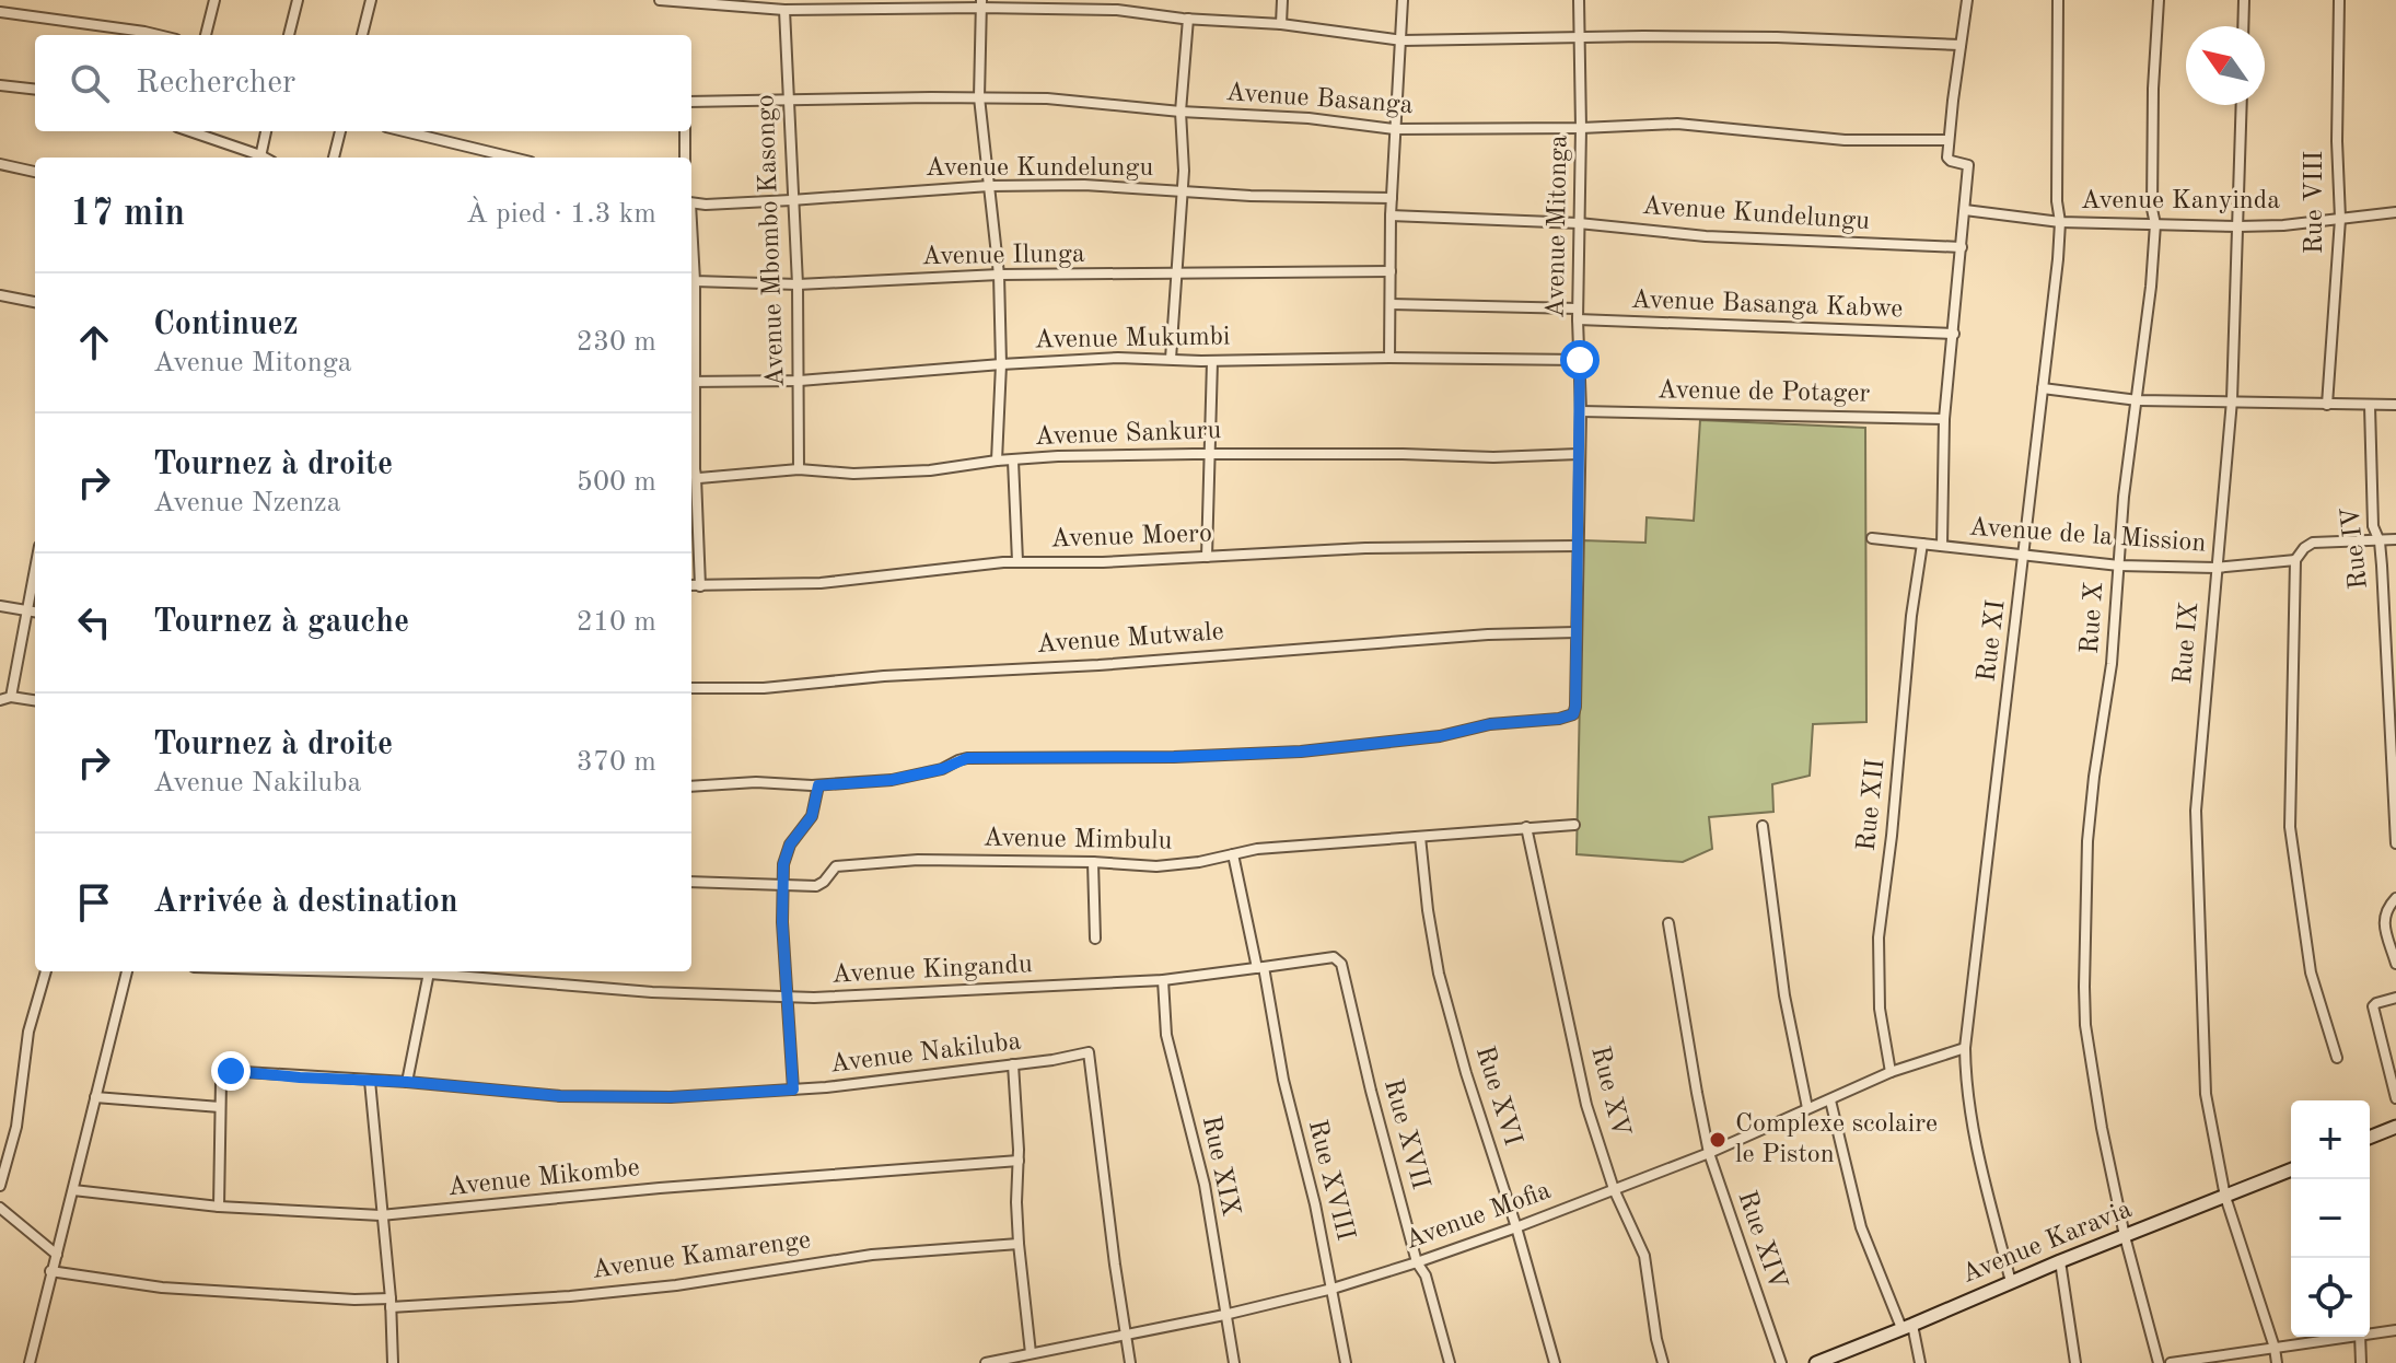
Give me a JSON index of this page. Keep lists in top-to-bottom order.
{
  "streets": {
    "street": [
      "Avenue Basanga",
      "Avenue Kundelungu",
      "Avenue Kanyinda",
      "Rue VIII",
      "Avenue Mitonga",
      "Avenue Mbombo Kasongo",
      "Avenue Ilunga",
      "Avenue Basanga Kabwe",
      "Avenue Mukumbi",
      "Avenue de Potager",
      "Avenue Sankuru",
      "Avenue de la Mission",
      "Avenue Moero",
      "Rue IV",
      "Rue X",
      "Avenue Mutwale",
      "Rue XI",
      "Rue IX",
      "Rue XII",
      "Avenue Mimbulu",
      "Avenue Kingandu",
      "Avenue Nakiluba",
      "Rue XV",
      "Rue XVI",
      "Rue XVII",
      "Rue XIX",
      "Avenue Mikombe",
      "Rue XVIII",
      "Avenue Mofia",
      "Rue XIV",
      "Avenue Karavia",
      "Avenue Kamarenge"
    ]
  },
  "crossings": [
    ["Avenue Basanga", "Avenue Mitonga"],
    ["Avenue Basanga", "Avenue Mbombo Kasongo"],
    ["Avenue Kundelungu", "Avenue Mitonga"],
    ["Avenue Kundelungu", "Avenue Mbombo Kasongo"],
    ["Avenue Kanyinda", "Rue VIII"],
    ["Avenue Kanyinda", "Rue X"],
    ["Avenue Kanyinda", "Rue XI"],
    ["Avenue Kanyinda", "Rue IX"],
    ["Avenue Mitonga", "Avenue Basanga Kabwe"],
    ["Avenue Mitonga", "Avenue Mukumbi"],
    ["Avenue Mitonga", "Avenue de Potager"],
    ["Avenue Mitonga", "Avenue Sankuru"],
    ["Avenue Mitonga", "Avenue Moero"],
    ["Avenue Mitonga", "Avenue Mutwale"],
    ["Avenue Mbombo Kasongo", "Avenue Ilunga"],
    ["Avenue Mbombo Kasongo", "Avenue Mukumbi"],
    ["Avenue Mbombo Kasongo", "Avenue Sankuru"],
    ["Avenue de la Mission", "Rue IV"],
    ["Avenue de la Mission", "Rue X"],
    ["Avenue de la Mission", "Rue XI"],
    ["Avenue de la Mission", "Rue IX"],
    ["Avenue de la Mission", "Rue XII"],
    ["Rue X", "Avenue Karavia"],
    ["Rue XI", "Avenue Mofia"],
    ["Rue XI", "Avenue Karavia"],
    ["Rue IX", "Avenue Karavia"],
    ["Rue XII", "Avenue Mofia"],
    ["Avenue Mimbulu", "Rue XV"],
    ["Avenue Mimbulu", "Rue XVI"],
    ["Avenue Kingandu", "Rue XVII"],
    ["Avenue Kingandu", "Rue XIX"],
    ["Avenue Kingandu", "Rue XVIII"],
    ["Avenue Nakiluba", "Avenue Mofia"],
    ["Rue XV", "Avenue Mofia"],
    ["Rue XVI", "Avenue Mofia"],
    ["Rue XVII", "Avenue Mofia"],
    ["Rue XIX", "Avenue Mofia"],
    ["Rue XVIII", "Avenue Mofia"],
    ["Avenue Mofia", "Rue XIV"]
  ],
  "places": ["Complexe scolaire le Piston"],
  "north": "top left",
  "page": {
    "search": "Rechercher",
    "heading": ["17 min", "À pied · 1.3 km"],
    "list": [
      ["Continuez", "Avenue Mitonga", "230 m"],
      ["Tournez à droite", "Avenue Nzenza", "500 m"],
      ["Tournez à gauche", "210 m"],
      ["Tournez à droite", "Avenue Nakiluba", "370 m"],
      "Arrivée à destination"
    ],
    "map_buttons": ["+", "−"]
  }
}
